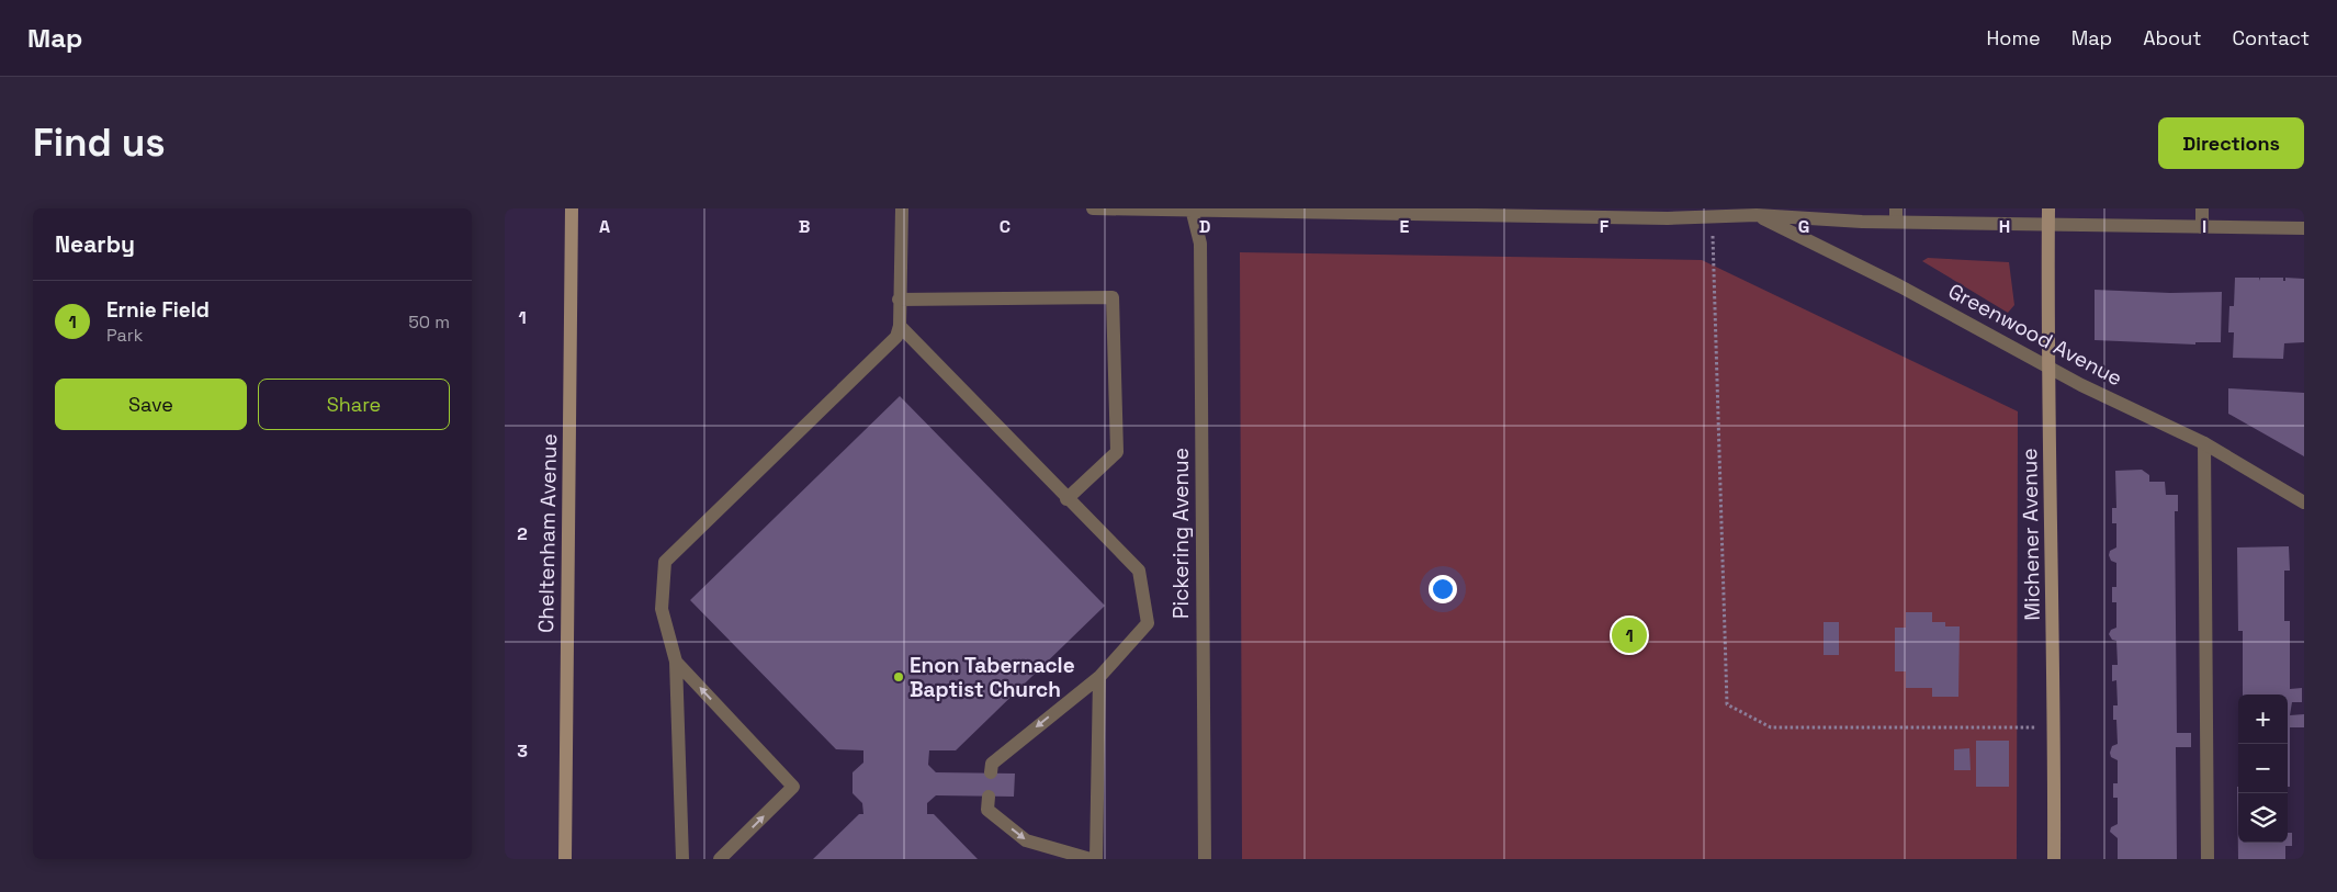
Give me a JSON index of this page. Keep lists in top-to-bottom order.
{
  "streets": {
    "street": [
      "Greenwood Avenue",
      "Cheltenham Avenue",
      "Pickering Avenue",
      "Michener Avenue"
    ]
  },
  "crossings": [
    ["Greenwood Avenue", "Michener Avenue"]
  ],
  "places": ["Enon Tabernacle Baptist Church"],
  "page": {
    "header": "Map",
    "nav": [
      "Home",
      "Map",
      "About",
      "Contact"
    ],
    "buttons": [
      "Directions",
      ["Save", "Share"]
    ],
    "title": "Find us",
    "heading": "Nearby",
    "list": [
      {
        "mark": "1",
        "name": "Ernie Field",
        "note": "Park",
        "value": "50 m"
      }
    ],
    "pins": "1",
    "map_buttons": ["+", "−"]
  },
  "grid": {
    "columns": [
      "A",
      "B",
      "C",
      "D",
      "E",
      "F",
      "G",
      "H",
      "I"
    ],
    "rows": ["1", "2", "3"]
  }
}
